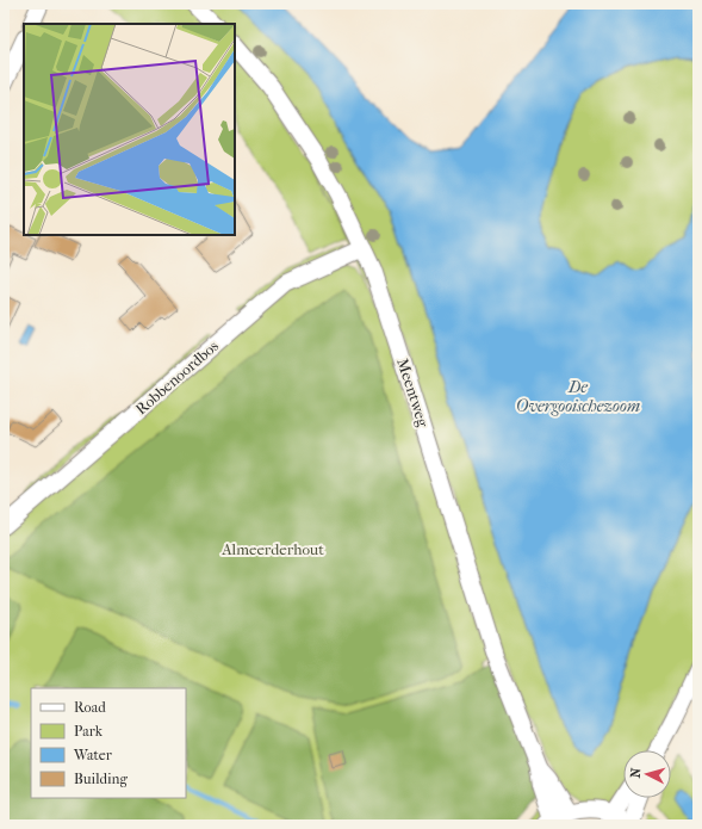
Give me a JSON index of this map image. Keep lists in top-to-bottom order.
{
  "streets": {
    "street": ["Robbenoordbos", "Meentweg"]
  },
  "crossings": [
    ["Robbenoordbos", "Meentweg"]
  ],
  "water": ["De Overgooischezoom"],
  "parks": ["Almeerderhout"],
  "legend": [
    "Road",
    "Park",
    "Water",
    "Building"
  ],
  "north": "left"
}
